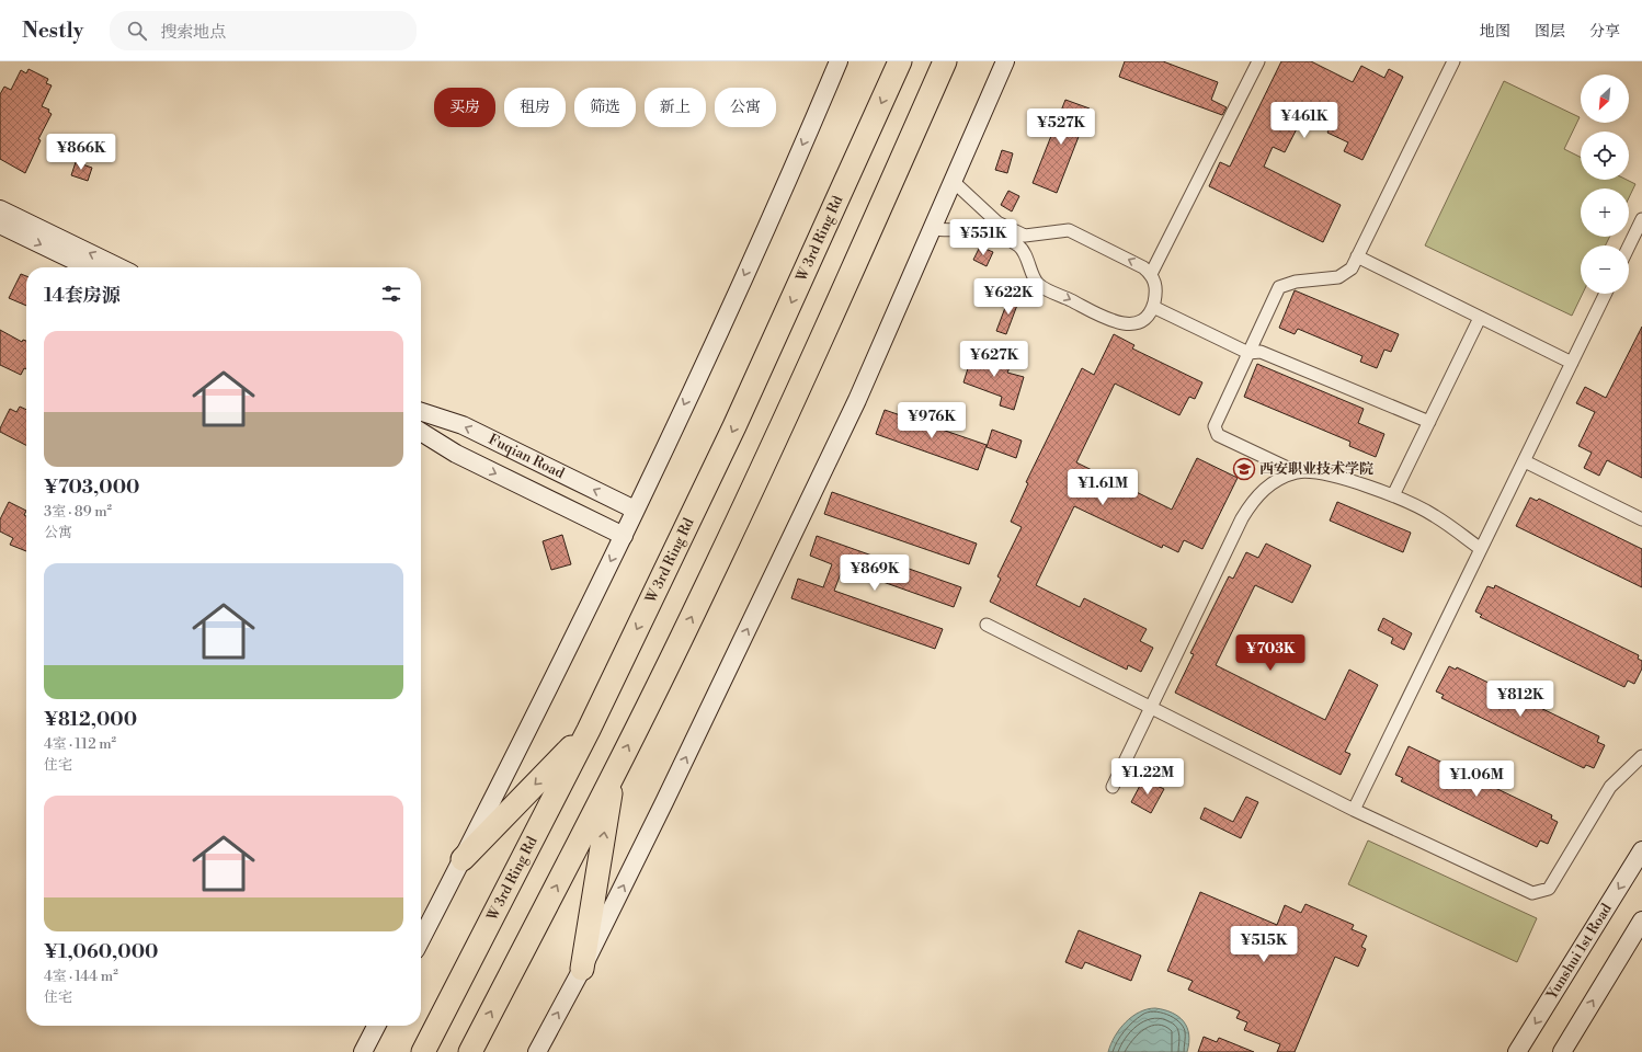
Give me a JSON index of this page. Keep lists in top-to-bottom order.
{
  "streets": {
    "highway": ["W 3rd Ring Rd"],
    "main road": ["Fuqian Road", "Yunshui 1st Road"]
  },
  "places": {
    "school or university": ["西安职业技术学院"]
  },
  "north": "bottom left",
  "page": {
    "header": "Nestly",
    "search": "搜索地点",
    "nav": ["地图", "图层", "分享"],
    "map_buttons": ["+", "−"],
    "chip": [
      "买房",
      "租房",
      "筛选",
      "新上",
      "公寓"
    ],
    "price": [
      "¥461K",
      "¥527K",
      "¥866K",
      "¥551K",
      "¥622K",
      "¥627K",
      "¥976K",
      "¥1.61M",
      "¥869K",
      "¥703K",
      "¥812K",
      "¥1.22M",
      "¥1.06M",
      "¥515K"
    ],
    "heading": "14套房源",
    "list": [
      {
        "name": "¥703,000",
        "note": "3室 · 89 m² · 公寓"
      },
      {
        "name": "¥812,000",
        "note": "4室 · 112 m² · 住宅"
      },
      {
        "name": "¥1,060,000",
        "note": "4室 · 144 m² · 住宅"
      }
    ]
  }
}
